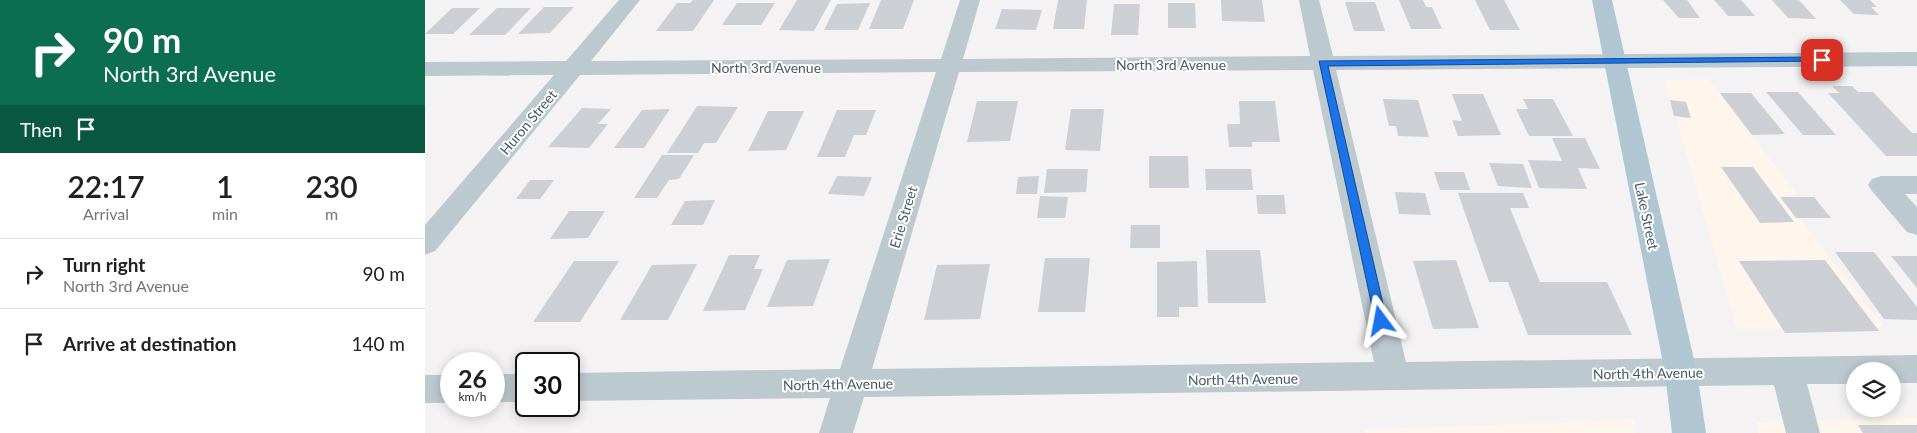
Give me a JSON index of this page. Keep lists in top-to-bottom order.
{
  "streets": {
    "main road": ["Lake Street"],
    "street": [
      "North 3rd Avenue",
      "Huron Street",
      "Erie Street",
      "North 4th Avenue"
    ]
  },
  "crossings": [
    ["North 3rd Avenue", "Huron Street"],
    ["North 3rd Avenue", "Lake Street"],
    ["North 3rd Avenue", "Erie Street"],
    ["Lake Street", "North 4th Avenue"],
    ["Erie Street", "North 4th Avenue"]
  ],
  "page": {
    "turn": ["90 m", "North 3rd Avenue"],
    "then": "Then",
    "eta": [
      "22:17",
      "Arrival",
      "1",
      "min",
      "230",
      "m"
    ],
    "list": [
      {
        "name": "Turn right",
        "note": "North 3rd Avenue",
        "value": "90 m"
      },
      {
        "name": "Arrive at destination",
        "value": "140 m"
      }
    ],
    "speed": "26 km/h",
    "limit": "30"
  }
}
